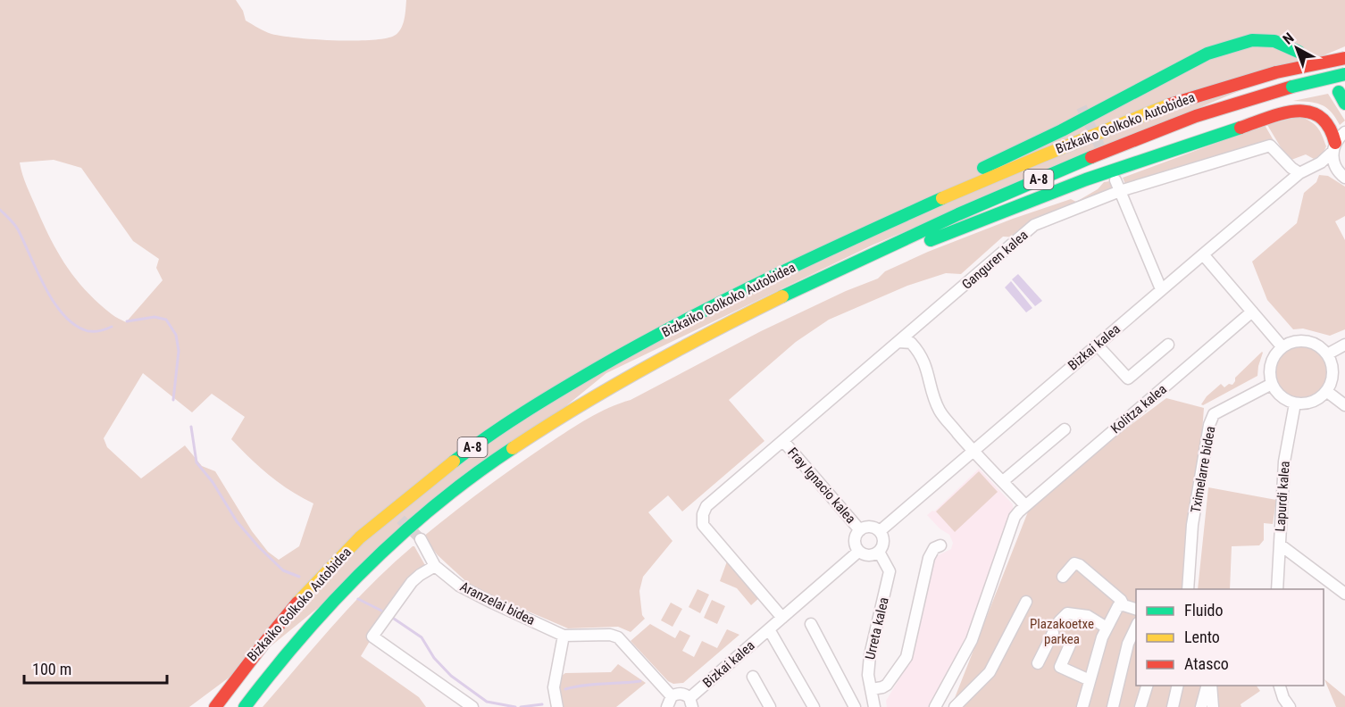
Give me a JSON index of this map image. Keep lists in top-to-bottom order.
{
  "streets": {
    "highway": ["Bizkaiko Golkoko Autobidea", "A-8"],
    "street": [
      "Ganguren kalea",
      "Bizkai kalea",
      "Kolitza kalea",
      "Tximelarre bidea",
      "Fray Ignacio kalea",
      "Lapurdi kalea",
      "Aranzelai bidea",
      "Urreta kalea"
    ]
  },
  "crossings": [
    ["Ganguren kalea", "Bizkai kalea"],
    ["Ganguren kalea", "Fray Ignacio kalea"],
    ["Bizkai kalea", "Fray Ignacio kalea"],
    ["Bizkai kalea", "Aranzelai bidea"],
    ["Bizkai kalea", "Urreta kalea"],
    ["Tximelarre bidea", "Lapurdi kalea"],
    ["Fray Ignacio kalea", "Urreta kalea"]
  ],
  "parks": ["Plazakoetxe parkea"],
  "legend": ["Fluido", "Lento", "Atasco"],
  "scale_bar": "100 m",
  "north": "top left"
}
